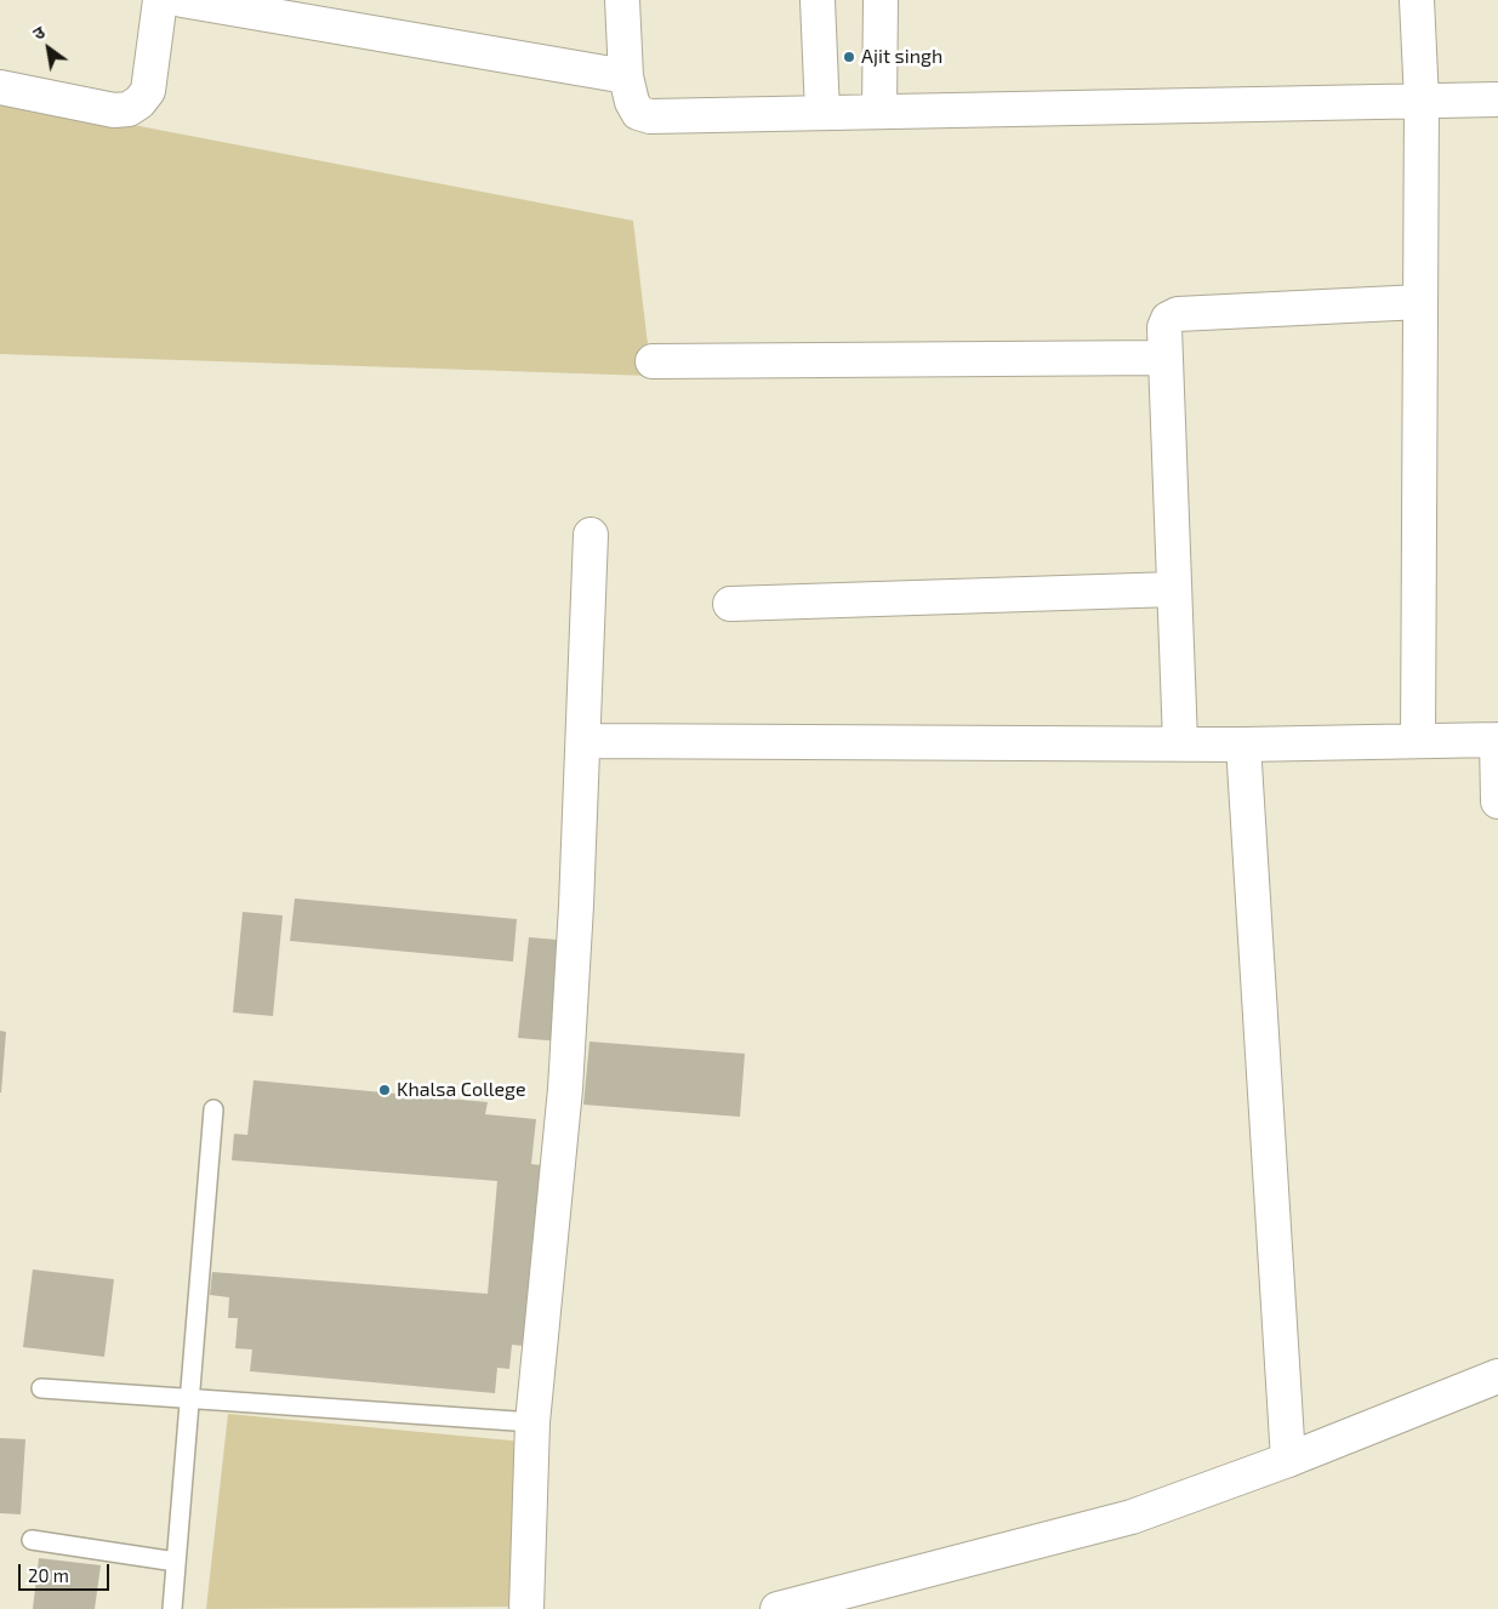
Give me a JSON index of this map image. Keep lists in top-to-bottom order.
{
  "places": ["Ajit singh", "Khalsa College"],
  "scale_bar": "20 m",
  "north": "top left"
}
